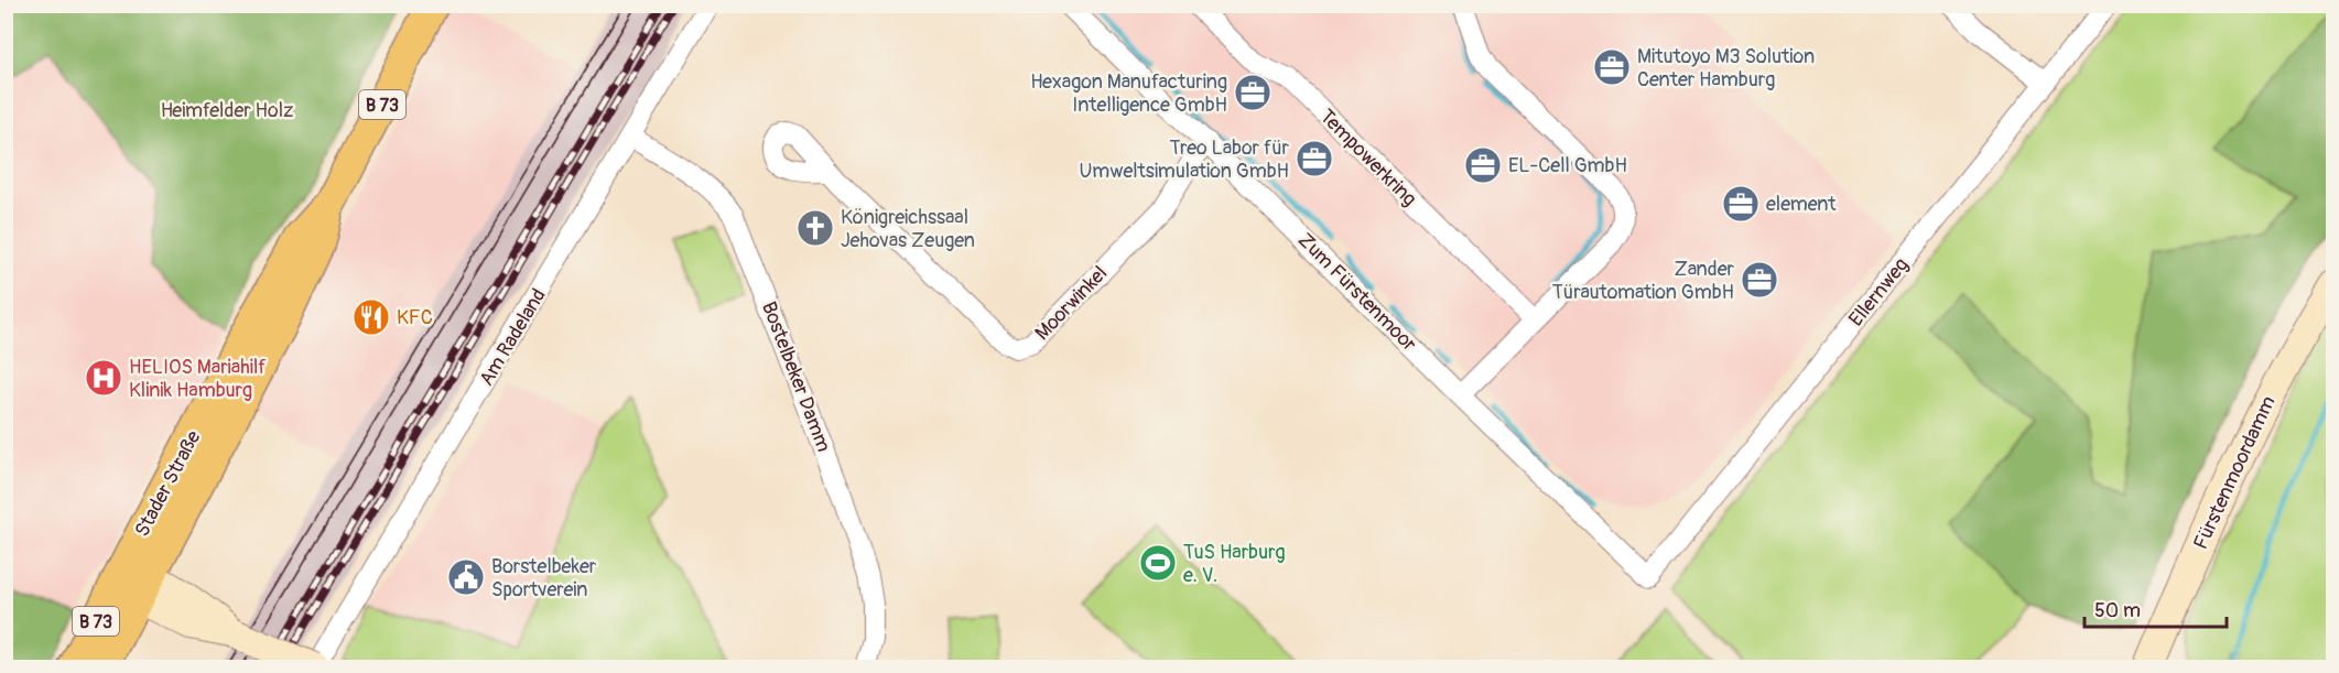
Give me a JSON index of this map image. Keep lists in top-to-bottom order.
{
  "streets": {
    "main road": ["B 73", "Fürstenmoordamm", "Stader Straße"],
    "street": [
      "Tempowerkring",
      "Zum Fürstenmoor",
      "Ellernweg",
      "Moorwinkel",
      "Am Radeland",
      "Bostelbeker Damm"
    ]
  },
  "crossings": [
    ["Zum Fürstenmoor", "Ellernweg"],
    ["Zum Fürstenmoor", "Moorwinkel"],
    ["Am Radeland", "Bostelbeker Damm"]
  ],
  "parks": ["Heimfelder Holz"],
  "places": {
    "office": [
      "Mitutoyo M3 Solution Center Hamburg",
      "Hexagon Manufacturing Intelligence GmbH",
      "Treo Labor für Umweltsimulation GmbH",
      "EL-Cell GmbH",
      "element",
      "Zander Türautomation GmbH"
    ],
    "church": ["Königreichssaal Jehovas Zeugen"],
    "restaurant": ["KFC"],
    "hospital": ["HELIOS Mariahilf Klinik Hamburg"],
    "sports": ["TuS Harburg e. V."],
    "public building": ["Borstelbeker Sportverein"]
  },
  "scale_bar": "50 m"
}
